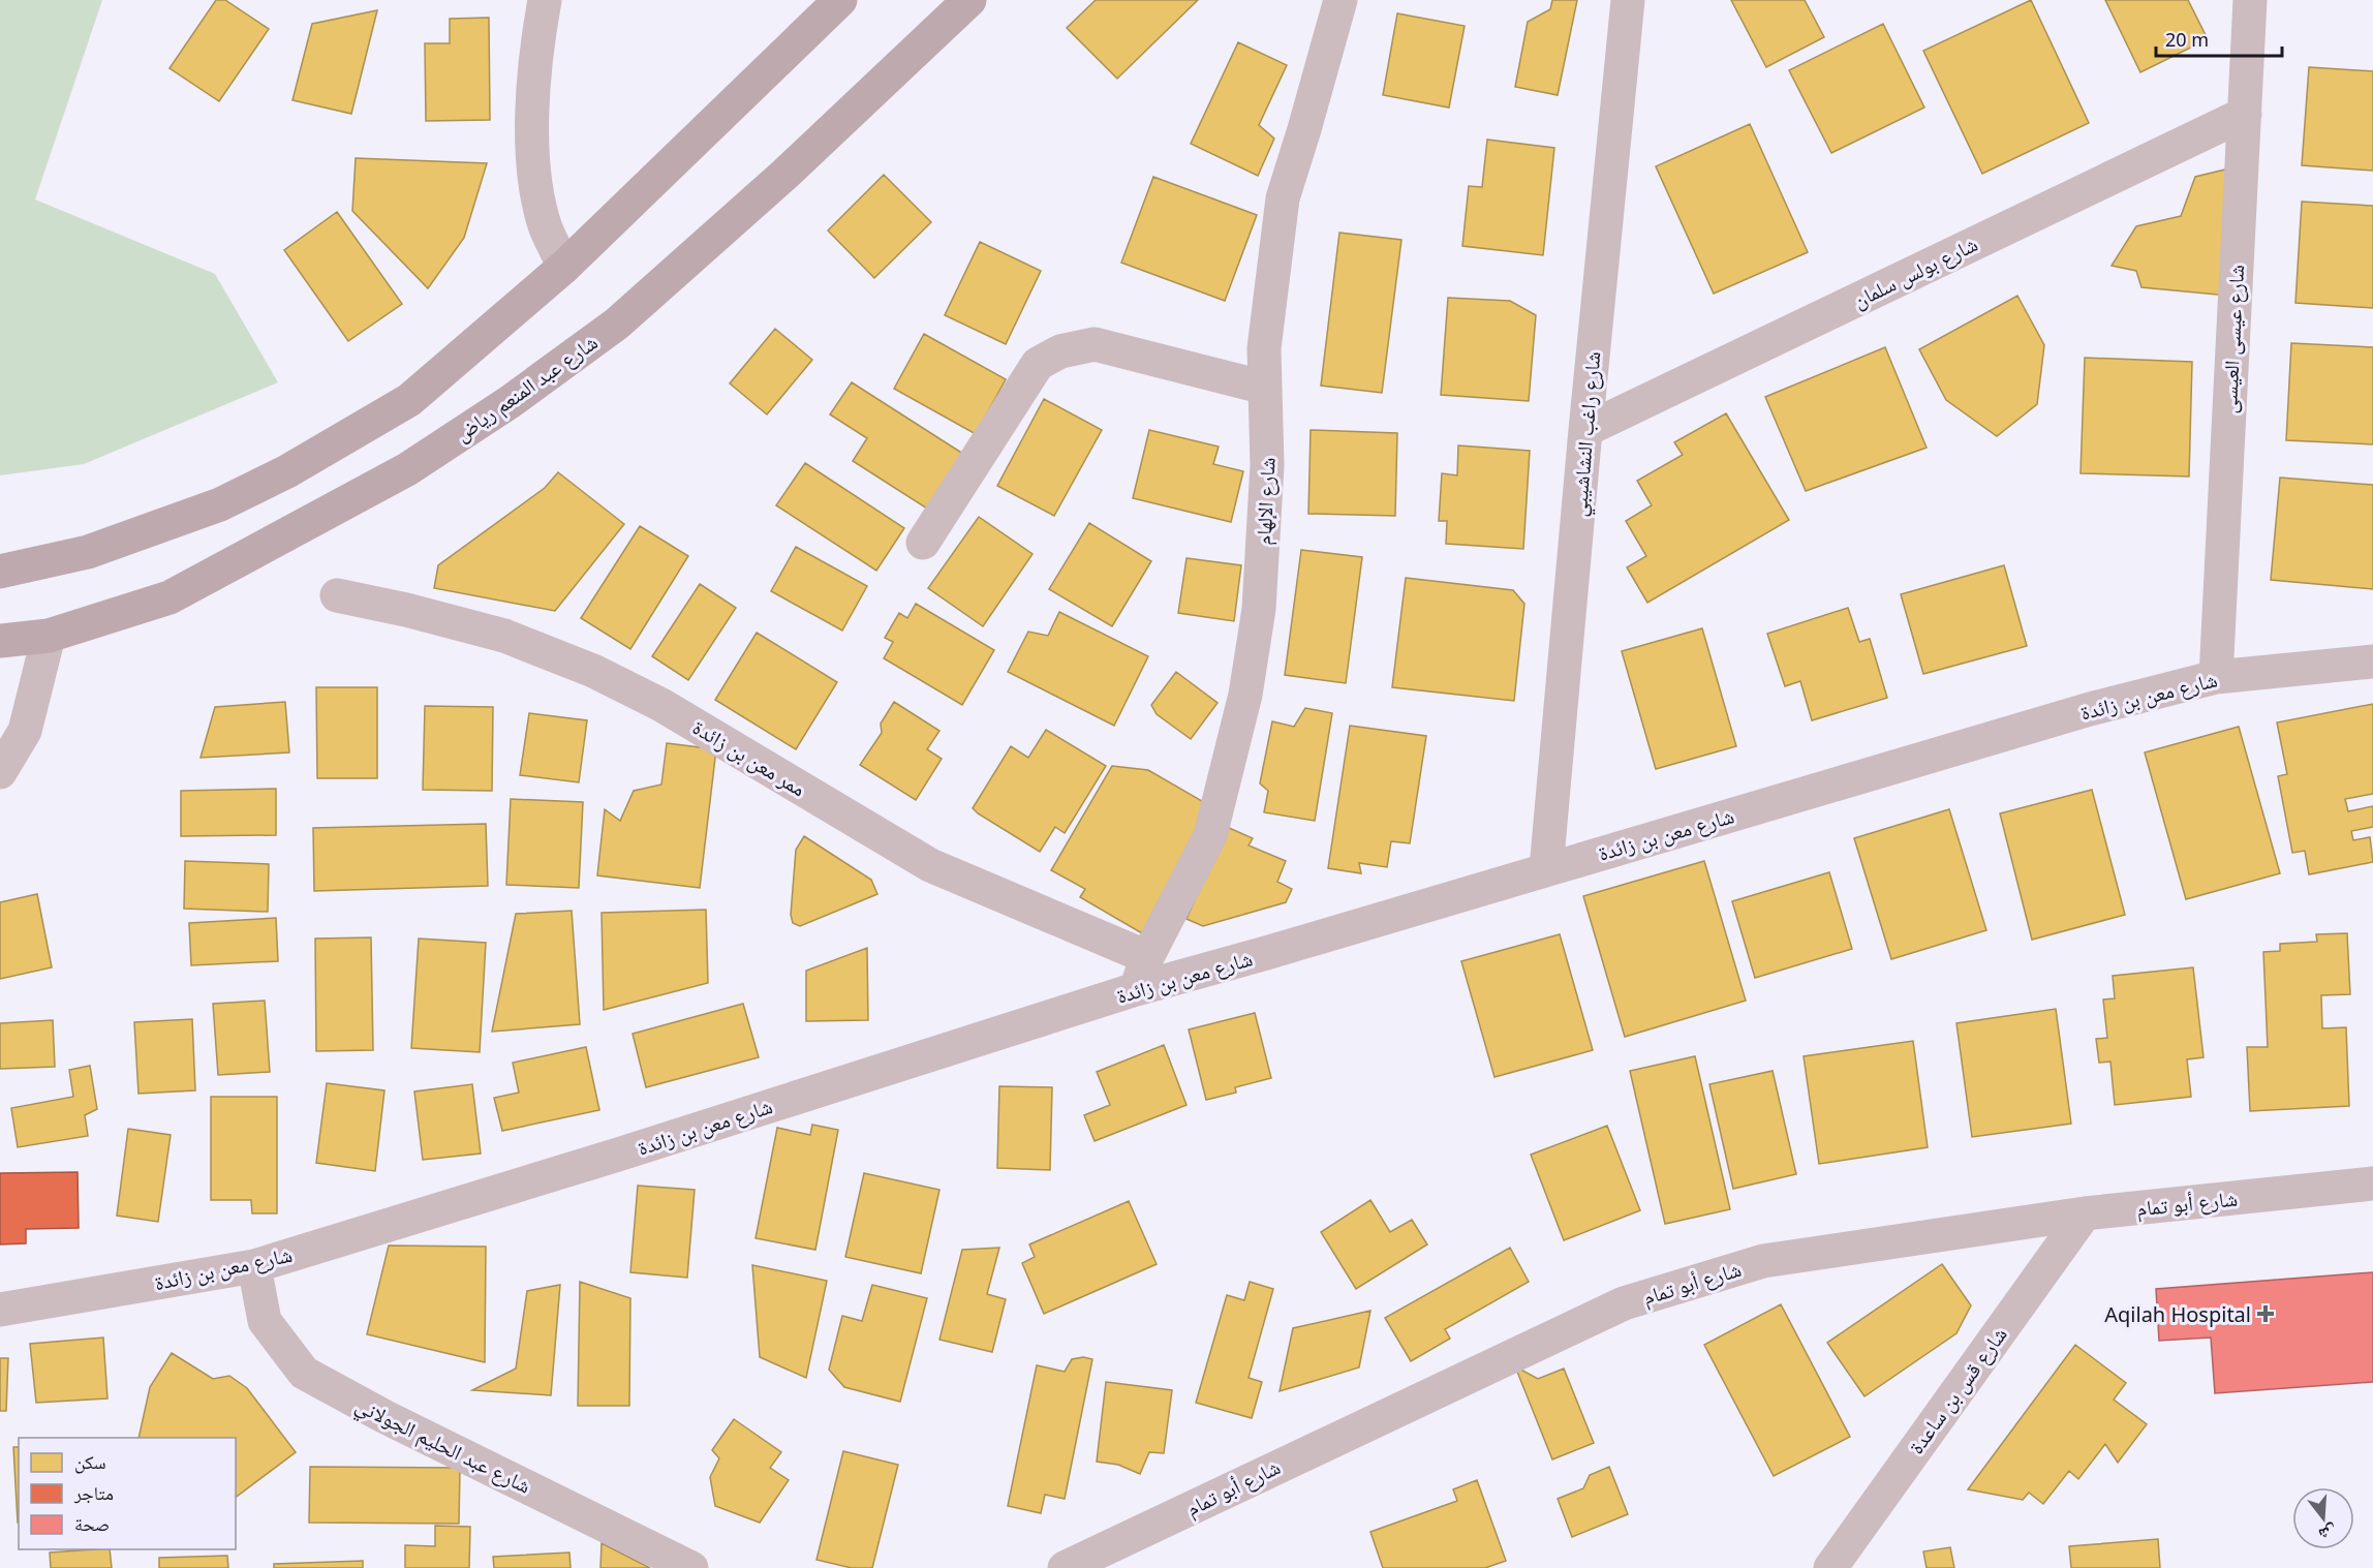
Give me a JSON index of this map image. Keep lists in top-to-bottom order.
{
  "streets": {
    "main road": ["شارع عبد المنعم رياض"],
    "street": [
      "شارع بولس سلمان",
      "شارع عيسى العيسى",
      "شارع راغب النشاشيبي",
      "شارع الإلهام",
      "شارع معن بن زائدة",
      "ممر معن بن زائدة",
      "شارع أبو تمام",
      "شارع قس بن ساعدة",
      "شارع عبد الحليم الجولاني"
    ]
  },
  "crossings": [
    ["شارع بولس سلمان", "شارع عيسى العيسى"],
    ["شارع بولس سلمان", "شارع راغب النشاشيبي"],
    ["شارع عيسى العيسى", "شارع معن بن زائدة"],
    ["شارع راغب النشاشيبي", "شارع معن بن زائدة"],
    ["شارع الإلهام", "شارع معن بن زائدة"],
    ["شارع الإلهام", "ممر معن بن زائدة"],
    ["شارع معن بن زائدة", "شارع عبد الحليم الجولاني"],
    ["شارع أبو تمام", "شارع قس بن ساعدة"]
  ],
  "places": {
    "health": ["Aqilah Hospital"]
  },
  "legend": ["سكن", "متاجر", "صحة"],
  "scale_bar": "20 m",
  "north": "bottom"
}
